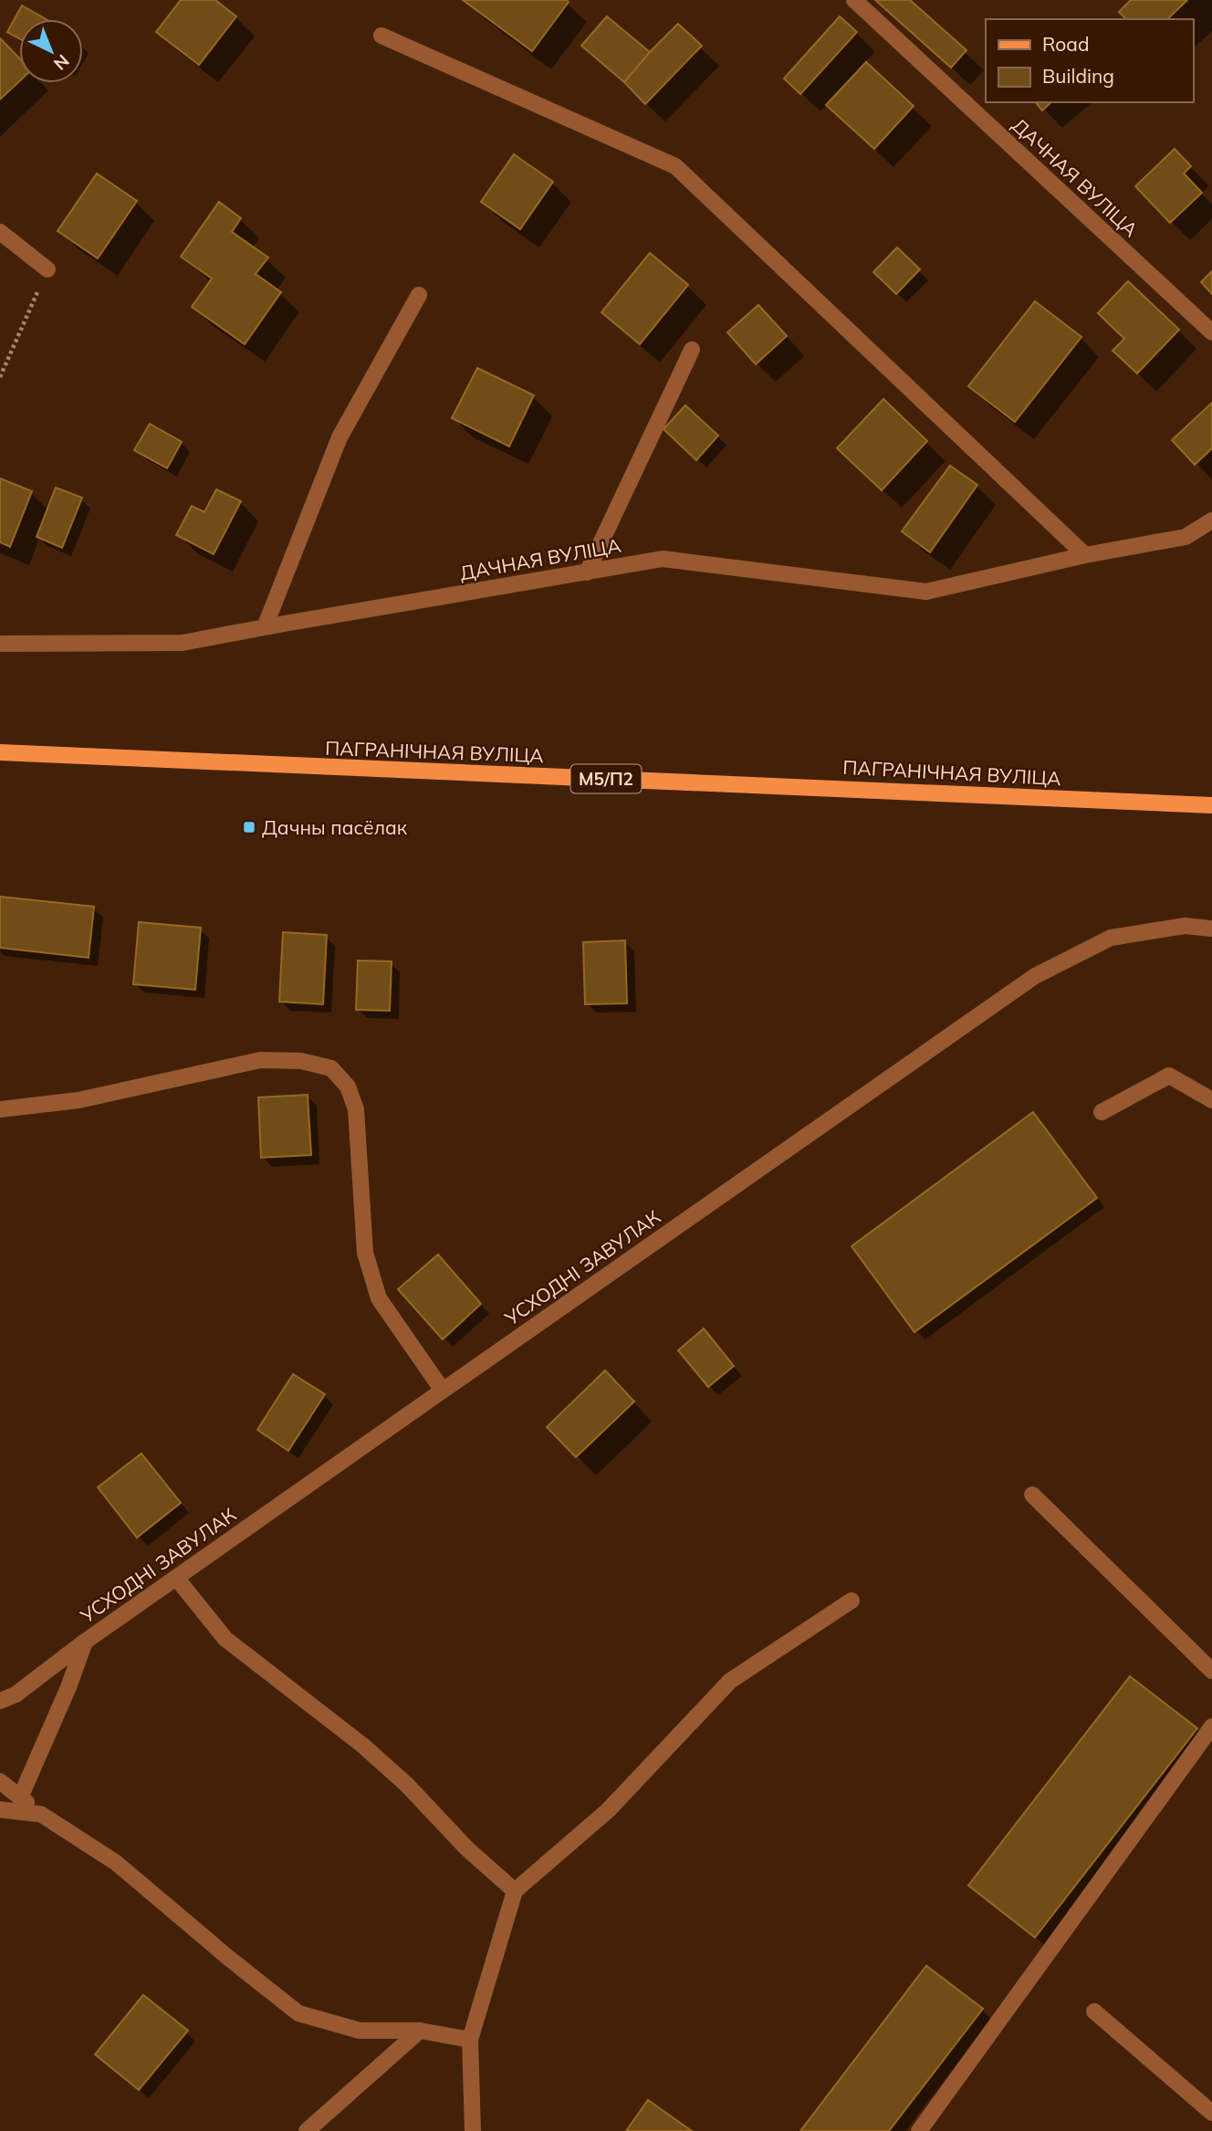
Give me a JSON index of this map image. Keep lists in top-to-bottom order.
{
  "streets": {
    "main road": ["ПАГРАНІЧНАЯ ВУЛІЦА", "М5/П2"],
    "street": ["ДАЧНАЯ ВУЛІЦА", "УСХОДНІ ЗАВУЛАК"]
  },
  "places": {
    "transit": ["Дачны пасёлак"]
  },
  "legend": ["Road", "Building"],
  "north": "bottom right"
}
